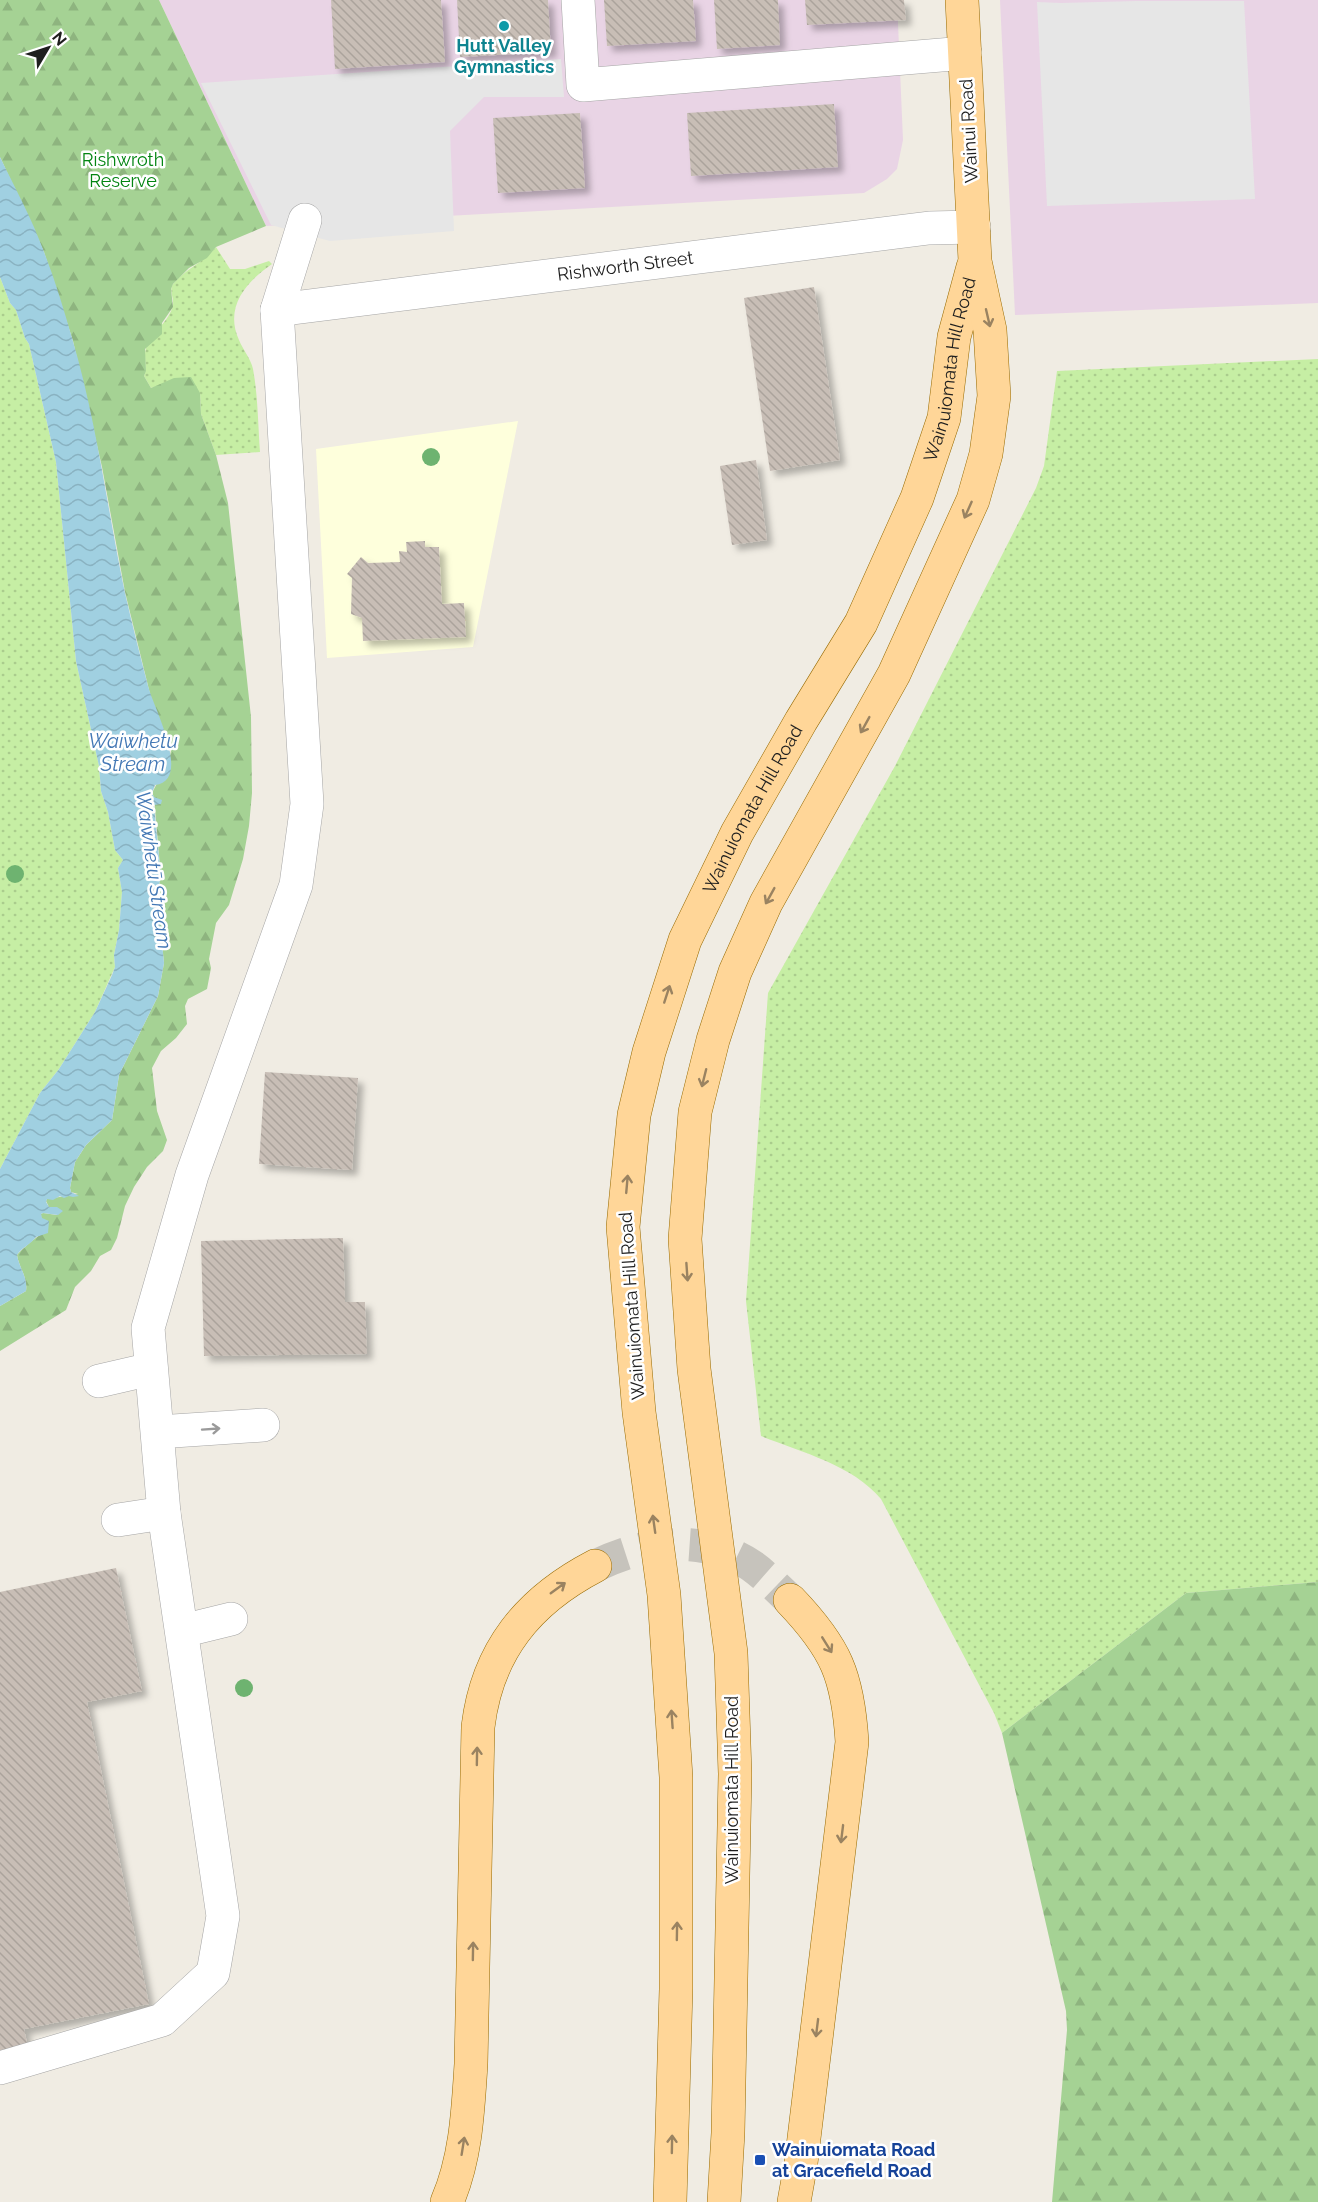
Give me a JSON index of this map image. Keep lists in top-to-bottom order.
{
  "streets": {
    "main road": ["Wainui Road", "Wainuiomata Hill Road"],
    "street": ["Rishworth Street"]
  },
  "crossings": [
    ["Wainui Road", "Rishworth Street"],
    ["Wainui Road", "Wainuiomata Hill Road"]
  ],
  "water": ["Waiwhetu Stream", "Waiwhetū Stream"],
  "parks": ["Rishwroth Reserve"],
  "places": {
    "other": ["Hutt Valley Gymnastics"],
    "transit": ["Wainuiomata Road at Gracefield Road"]
  },
  "north": "top right"
}
